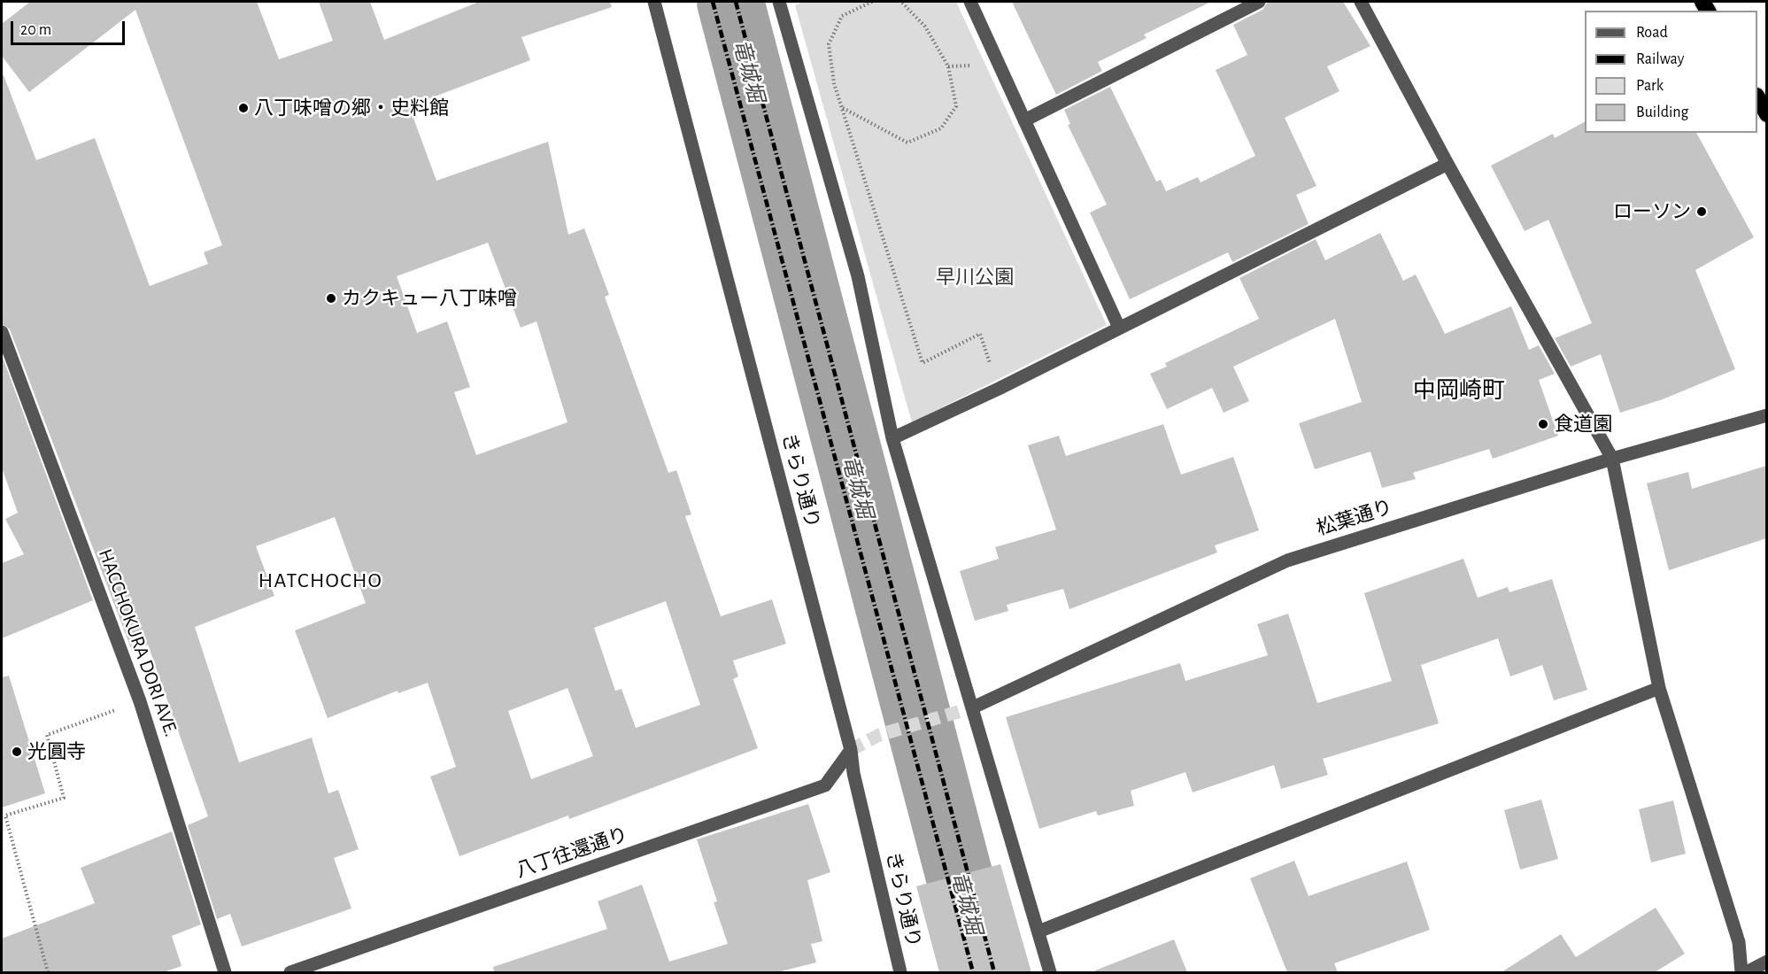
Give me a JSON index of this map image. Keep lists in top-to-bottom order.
{
  "streets": {
    "street": [
      "きらり通り",
      "松葉通り",
      "HACCHOKURA DORI AVE.",
      "八丁往還通り"
    ]
  },
  "crossings": [
    ["きらり通り", "八丁往還通り"]
  ],
  "districts": ["中岡崎町", "HATCHOCHO"],
  "water": ["竜城堀"],
  "parks": ["早川公園"],
  "places": [
    "八丁味噌の郷・史料館",
    "ローソン",
    "カクキュー八丁味噌",
    "食道園",
    "光圓寺"
  ],
  "legend": [
    "Road",
    "Railway",
    "Park",
    "Building"
  ],
  "scale_bar": "20 m"
}
